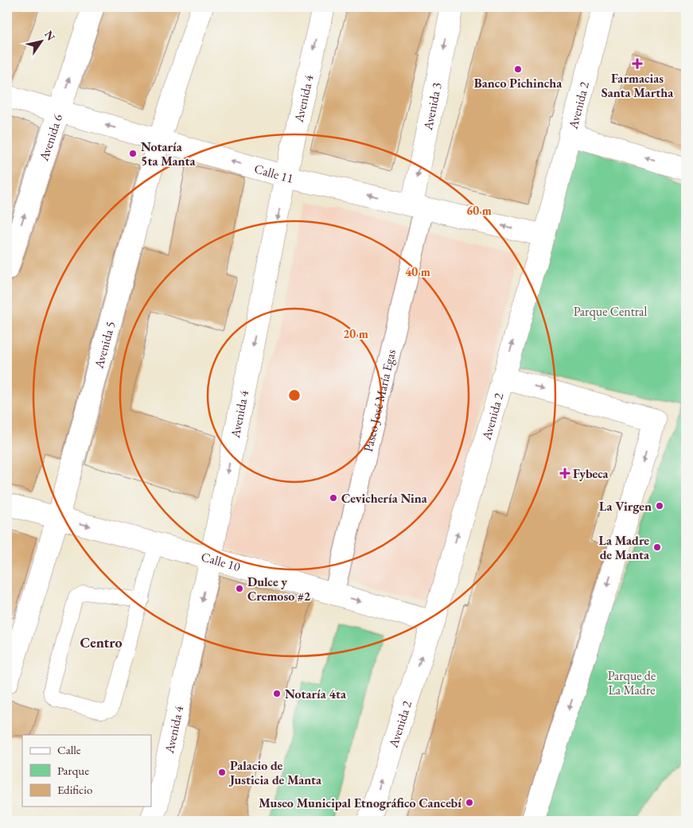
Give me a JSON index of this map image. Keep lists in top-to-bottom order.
{
  "streets": {
    "street": [
      "Avenida 4",
      "Avenida 2",
      "Avenida 3",
      "Avenida 6",
      "Calle 11",
      "Avenida 5",
      "Paseo José María Egas",
      "Calle 10"
    ]
  },
  "crossings": [
    ["Avenida 4", "Calle 11"],
    ["Avenida 4", "Calle 10"],
    ["Avenida 2", "Calle 11"],
    ["Avenida 2", "Calle 10"],
    ["Avenida 3", "Calle 11"],
    ["Avenida 3", "Paseo José María Egas"],
    ["Avenida 6", "Calle 11"],
    ["Calle 11", "Avenida 5"],
    ["Calle 11", "Paseo José María Egas"],
    ["Avenida 5", "Calle 10"],
    ["Paseo José María Egas", "Calle 10"]
  ],
  "one_way": [
    "Avenida 4",
    "Avenida 2",
    "Avenida 3",
    "Avenida 6",
    "Calle 11",
    "Calle 10"
  ],
  "districts": ["Centro"],
  "parks": ["Parque Central", "Parque de La Madre"],
  "places": {
    "health": ["Farmacias Santa Martha", "Fybeca"],
    "other": [
      "Banco Pichincha",
      "Notaría 5ta Manta",
      "Cevichería Nina",
      "La Virgen",
      "La Madre de Manta",
      "Dulce y Cremoso #2",
      "Notaría 4ta",
      "Palacio de Justicia de Manta",
      "Museo Municipal Etnográfico Cancebí"
    ]
  },
  "legend": ["Calle", "Parque", "Edificio"],
  "north": "top right",
  "rings": ["60 m", "40 m", "20 m"]
}
